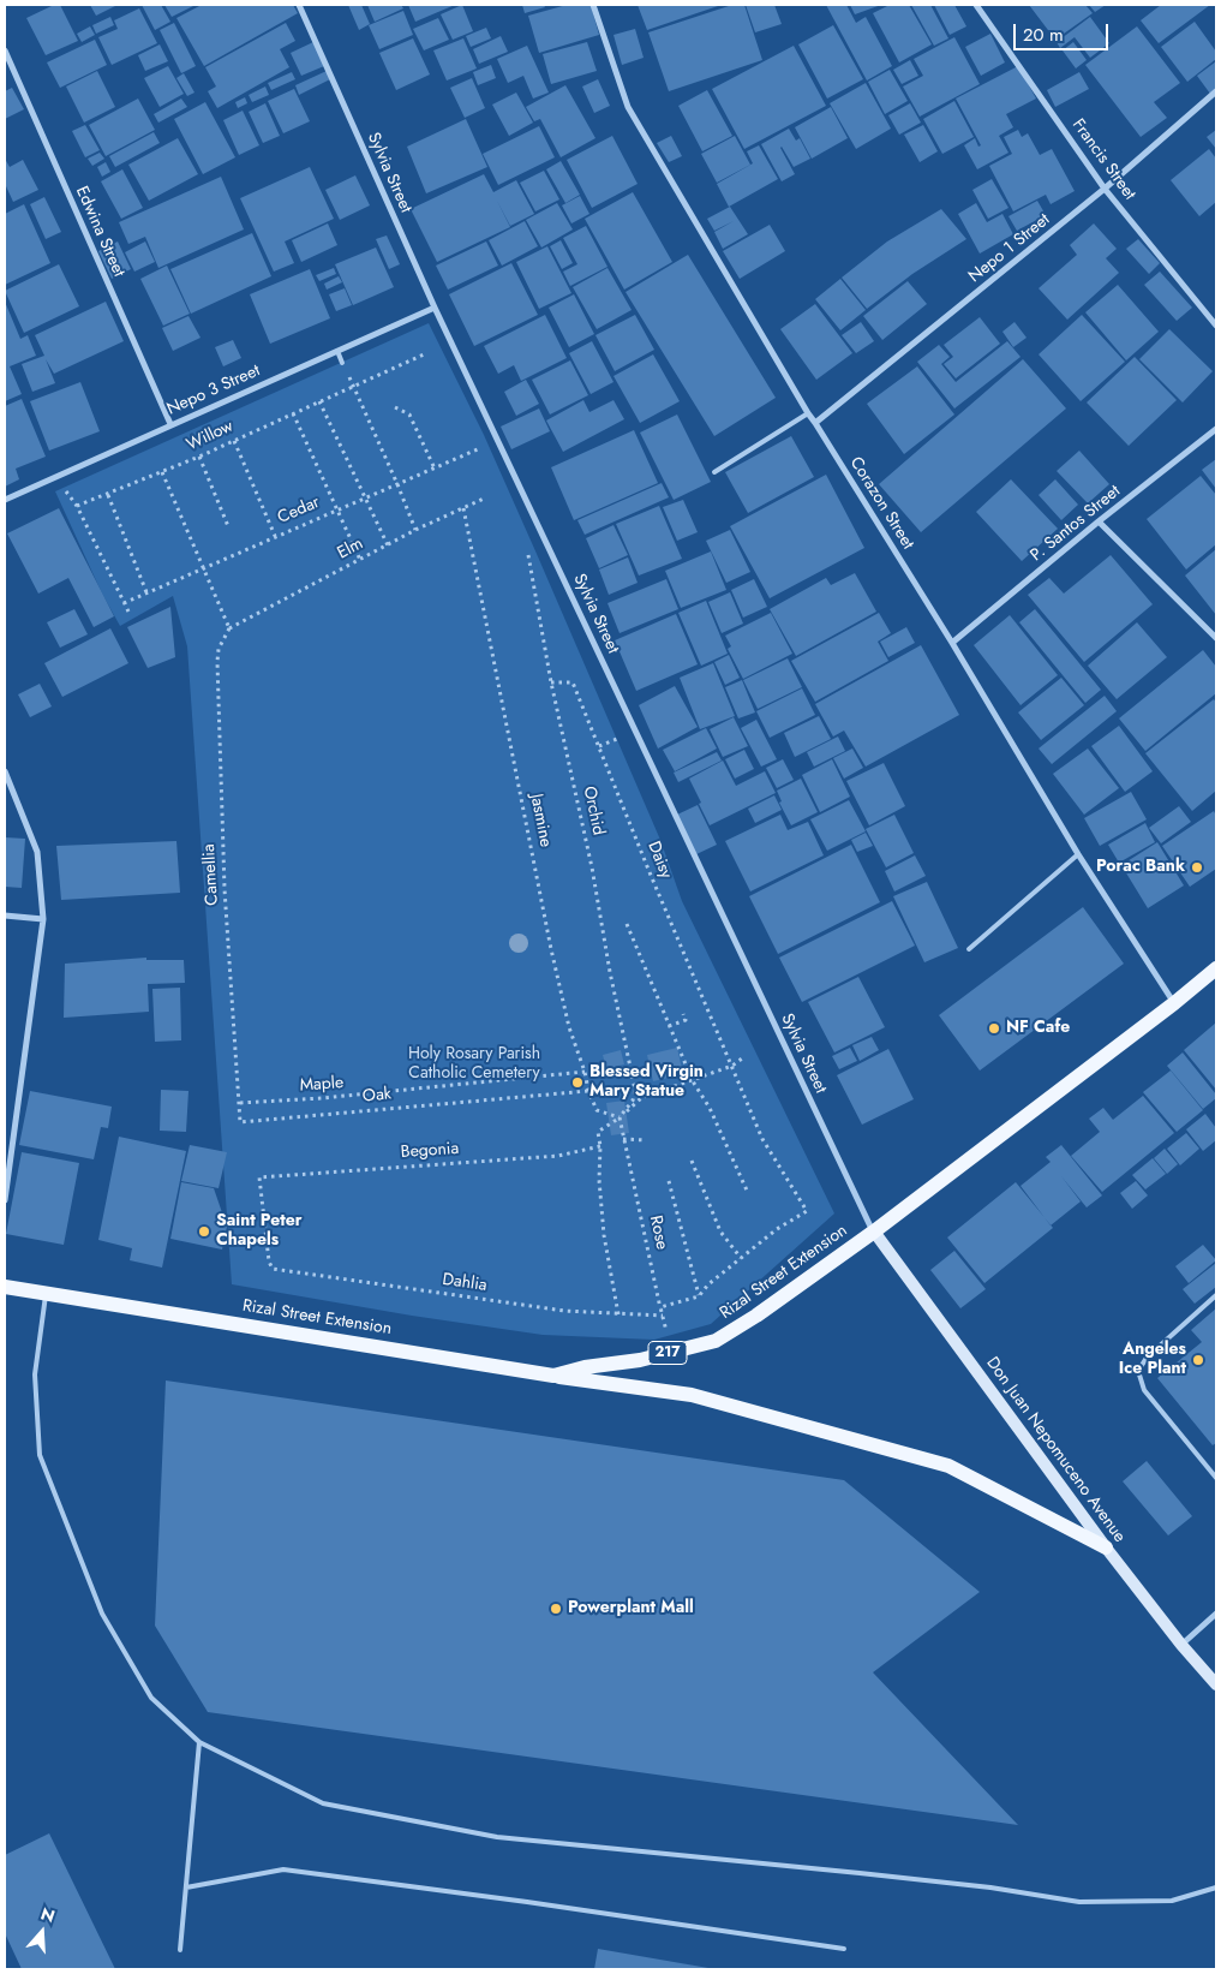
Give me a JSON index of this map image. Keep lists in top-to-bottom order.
{
  "streets": {
    "main road": ["Rizal Street Extension", "217"],
    "street": [
      "Francis Street",
      "Sylvia Street",
      "Edwina Street",
      "Nepo 1 Street",
      "Nepo 3 Street",
      "Corazon Street",
      "P. Santos Street",
      "Don Juan Nepomuceno Avenue"
    ],
    "path": [
      "Willow",
      "Cedar",
      "Elm",
      "Orchid",
      "Jasmine",
      "Daisy",
      "Camellia",
      "Maple",
      "Oak",
      "Begonia",
      "Rose",
      "Dahlia"
    ]
  },
  "crossings": [
    ["Francis Street", "Nepo 1 Street"],
    ["Sylvia Street", "Nepo 3 Street"],
    ["Sylvia Street", "Rizal Street Extension"],
    ["Sylvia Street", "Don Juan Nepomuceno Avenue"],
    ["Edwina Street", "Nepo 3 Street"],
    ["Nepo 1 Street", "Corazon Street"],
    ["Corazon Street", "P. Santos Street"],
    ["Corazon Street", "Rizal Street Extension"],
    ["Elm", "Jasmine"],
    ["Elm", "Camellia"],
    ["Orchid", "Daisy"],
    ["Jasmine", "Maple"],
    ["Jasmine", "Oak"],
    ["Jasmine", "Rose"],
    ["Camellia", "Maple"],
    ["Camellia", "Oak"],
    ["Begonia", "Dahlia"],
    ["Rizal Street Extension", "Don Juan Nepomuceno Avenue"]
  ],
  "parks": ["Holy Rosary Parish Catholic Cemetery"],
  "places": [
    "Porac Bank",
    "NF Cafe",
    "Blessed Virgin Mary Statue",
    "Saint Peter Chapels",
    "Angeles Ice Plant",
    "Powerplant Mall"
  ],
  "scale_bar": "20 m",
  "north": "top"
}
